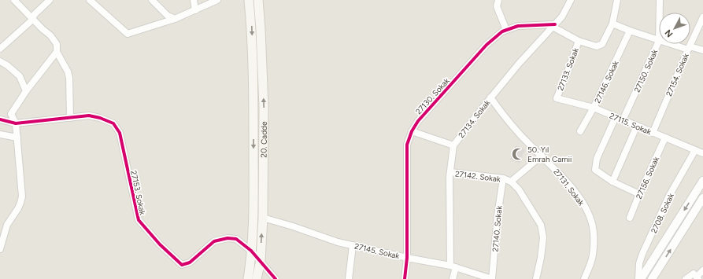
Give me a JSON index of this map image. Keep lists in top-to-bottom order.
{
  "streets": {
    "main road": ["20. Cadde"],
    "street": [
      "27133. Sokak",
      "27150. Sokak",
      "27154. Sokak",
      "27146. Sokak",
      "27130. Sokak",
      "27134. Sokak",
      "27115. Sokak",
      "27142. Sokak",
      "27156. Sokak",
      "27131. Sokak",
      "27153. Sokak",
      "2708. Sokak",
      "27140. Sokak",
      "27145. Sokak"
    ]
  },
  "crossings": [
    ["27133. Sokak", "27115. Sokak"],
    ["27150. Sokak", "27115. Sokak"],
    ["27154. Sokak", "27115. Sokak"],
    ["27146. Sokak", "27115. Sokak"],
    ["27130. Sokak", "27134. Sokak"],
    ["27130. Sokak", "27145. Sokak"],
    ["27134. Sokak", "27142. Sokak"],
    ["27134. Sokak", "27131. Sokak"],
    ["27134. Sokak", "27145. Sokak"],
    ["27115. Sokak", "27156. Sokak"],
    ["27115. Sokak", "2708. Sokak"],
    ["20. Cadde", "27153. Sokak"],
    ["20. Cadde", "27145. Sokak"],
    ["27142. Sokak", "27140. Sokak"],
    ["27140. Sokak", "27145. Sokak"]
  ],
  "places": {
    "mosque": ["50. Yıl Emrah Camii"]
  },
  "north": "bottom left"
}
